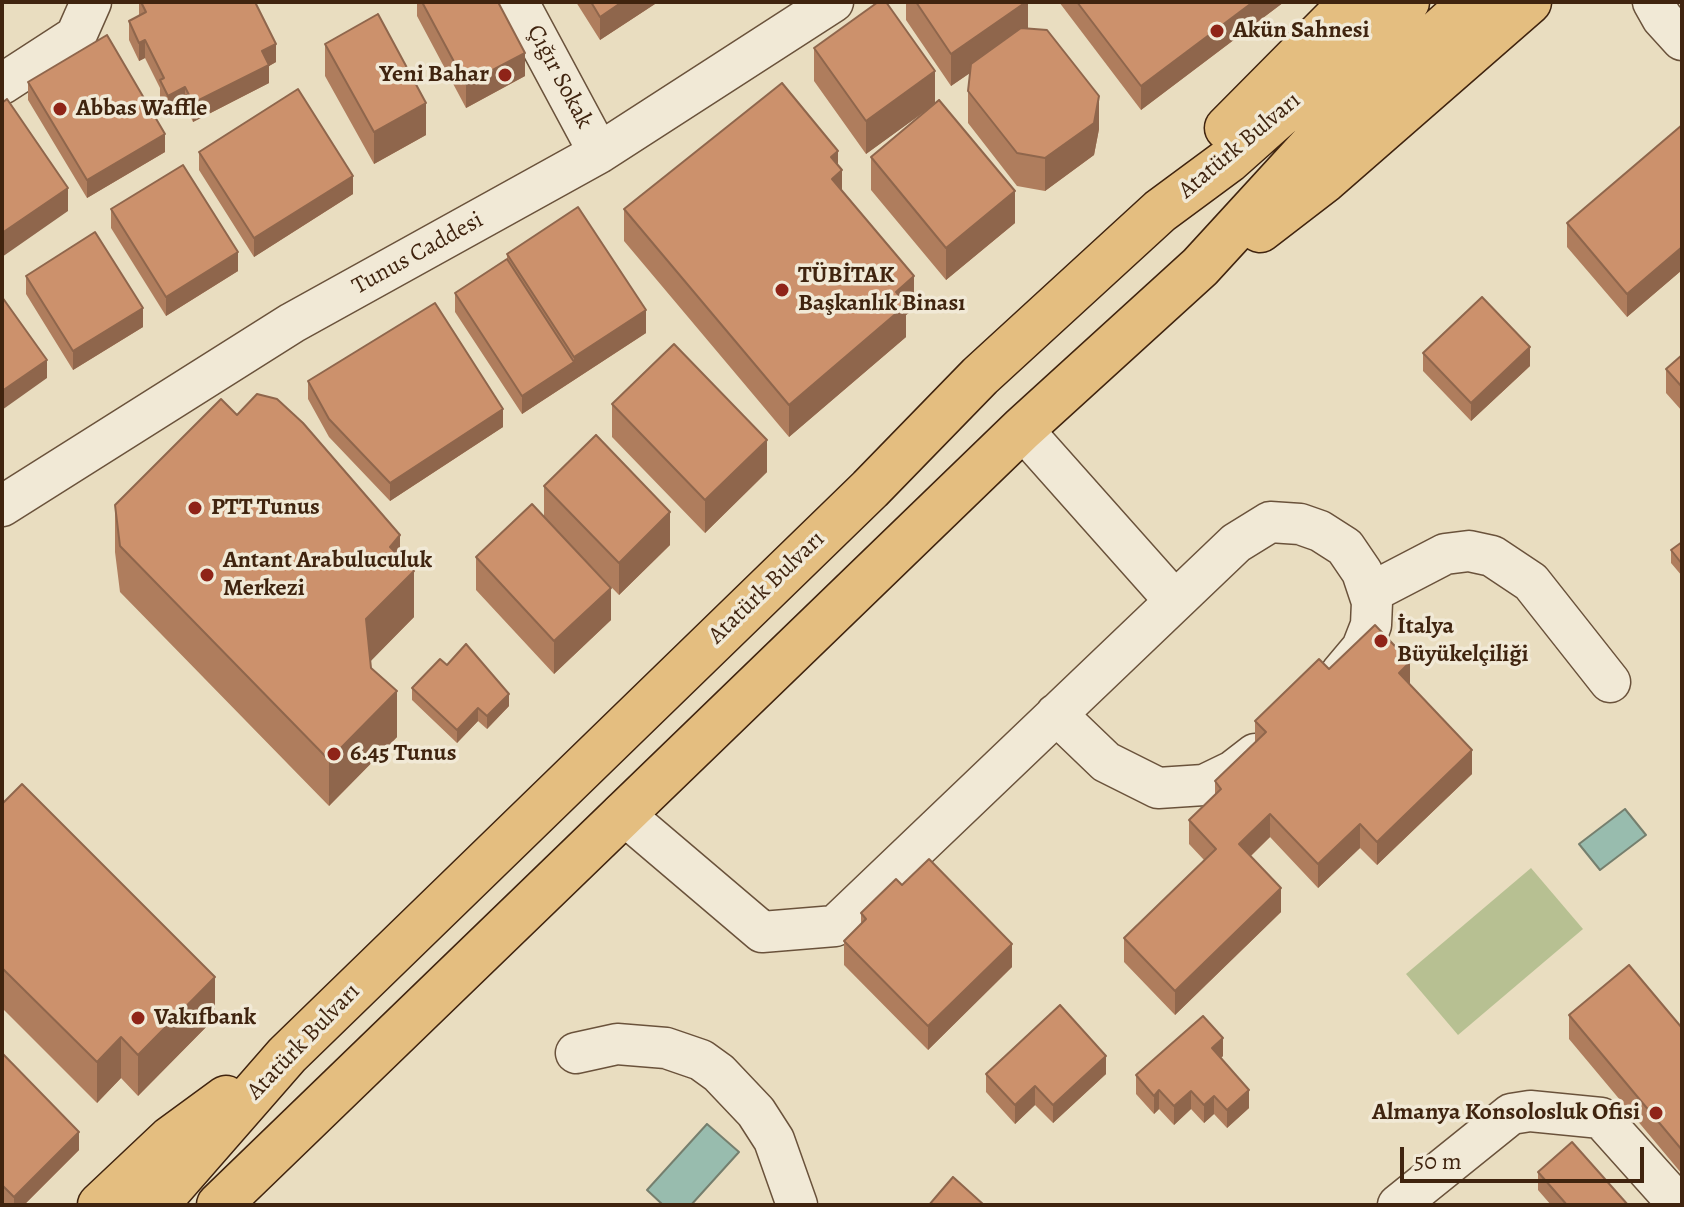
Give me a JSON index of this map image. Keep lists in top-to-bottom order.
{
  "streets": {
    "main road": ["Atatürk Bulvarı"],
    "street": ["Çığır Sokak", "Tunus Caddesi"]
  },
  "crossings": [
    ["Çığır Sokak", "Tunus Caddesi"]
  ],
  "places": [
    "Akün Sahnesi",
    "Yeni Bahar",
    "Abbas Waffle",
    "TÜBİTAK Başkanlık Binası",
    "PTT Tunus",
    "Antant Arabuluculuk Merkezi",
    "İtalya Büyükelçiliği",
    "6.45 Tunus",
    "Vakıfbank",
    "Almanya Konsolosluk Ofisi"
  ],
  "scale_bar": "50 m"
}
